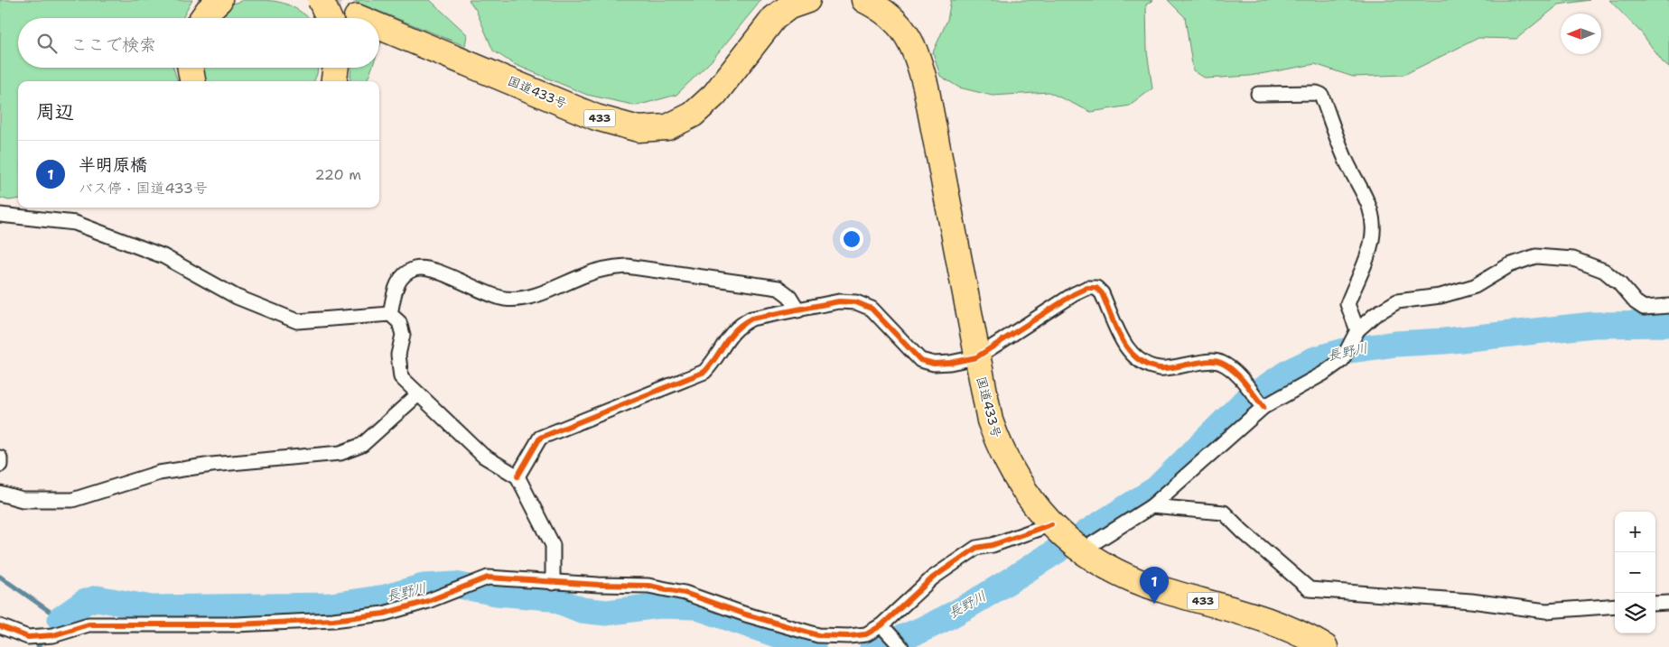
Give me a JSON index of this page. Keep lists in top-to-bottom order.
{
  "streets": {
    "highway": ["国道433号", "433"]
  },
  "water": ["長野川"],
  "north": "left",
  "page": {
    "search": "ここで検索",
    "heading": "周辺",
    "list": [
      {
        "mark": "1",
        "name": "半明原橋",
        "note": "バス停 · 国道433号",
        "value": "220 m"
      }
    ],
    "map_buttons": ["+", "−"],
    "pins": "1"
  }
}
